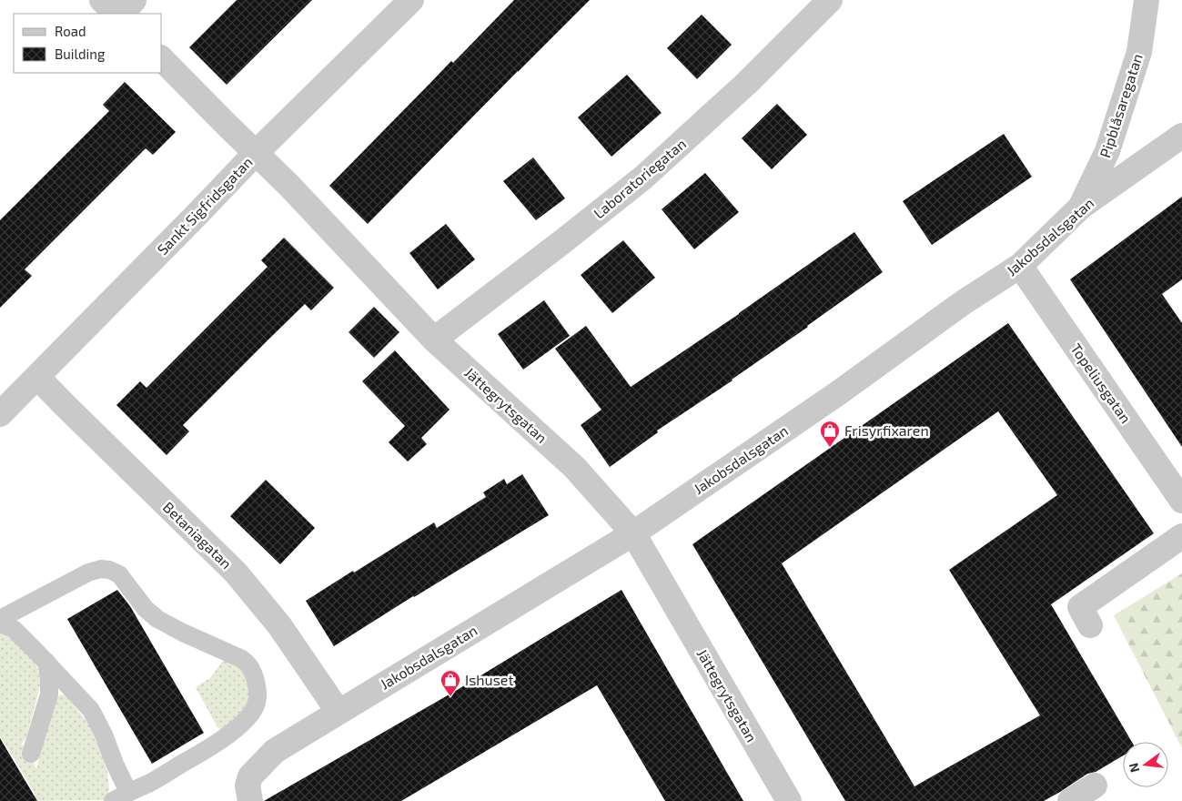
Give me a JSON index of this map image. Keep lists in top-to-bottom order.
{
  "streets": {
    "street": [
      "Pipblåsaregatan",
      "Laboratoriegatan",
      "Sankt Sigfridsgatan",
      "Jakobsdalsgatan",
      "Topeliusgatan",
      "Jättegrytsgatan",
      "Betaniagatan"
    ]
  },
  "crossings": [
    ["Pipblåsaregatan", "Jakobsdalsgatan"],
    ["Laboratoriegatan", "Jättegrytsgatan"],
    ["Sankt Sigfridsgatan", "Jättegrytsgatan"],
    ["Sankt Sigfridsgatan", "Betaniagatan"],
    ["Jakobsdalsgatan", "Topeliusgatan"],
    ["Jakobsdalsgatan", "Jättegrytsgatan"],
    ["Jakobsdalsgatan", "Betaniagatan"]
  ],
  "places": {
    "shop": ["Frisyrfixaren", "Ishuset"]
  },
  "legend": ["Road", "Building"],
  "north": "left"
}
